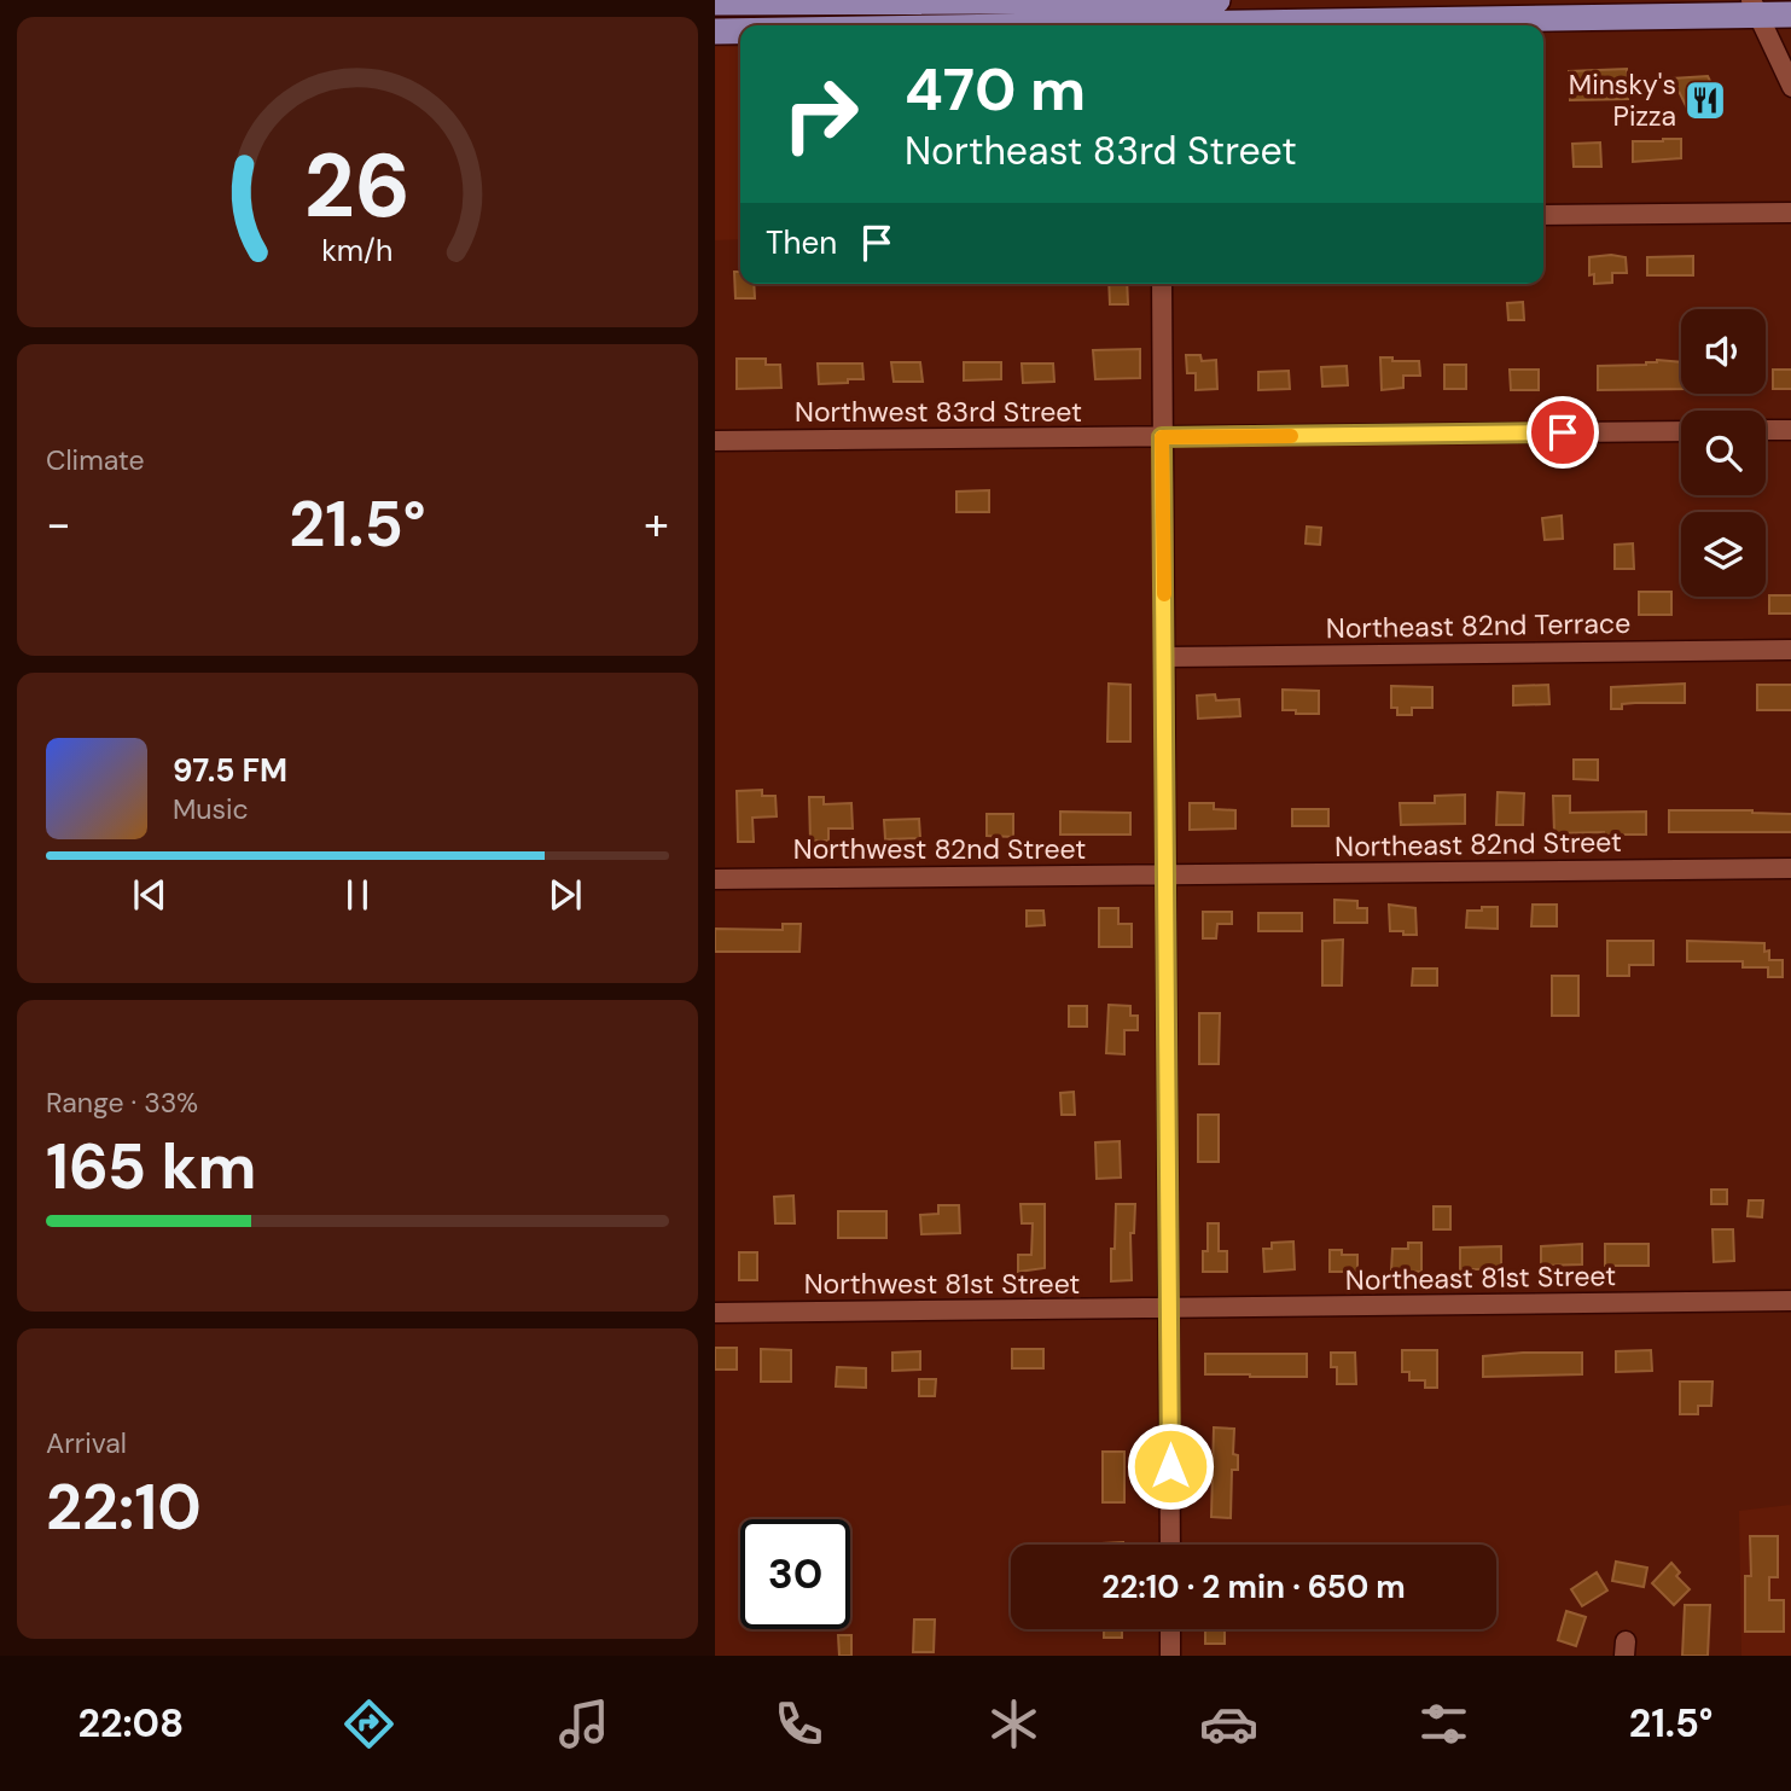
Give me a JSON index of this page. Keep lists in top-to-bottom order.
{
  "streets": {
    "street": [
      "Northwest 83rd Street",
      "Northeast 82nd Terrace",
      "Northeast 82nd Street",
      "Northwest 82nd Street",
      "Northeast 81st Street",
      "Northwest 81st Street"
    ]
  },
  "crossings": [
    ["Northeast 82nd Street", "Northwest 82nd Street"],
    ["Northeast 81st Street", "Northwest 81st Street"]
  ],
  "places": {
    "restaurant": ["Minsky's Pizza"]
  },
  "page": {
    "turn": ["470 m", "Northeast 83rd Street"],
    "then": "Then",
    "tile": [
      "Climate",
      ["Range · 33%", "165 km"],
      ["Arrival", "22:10"]
    ],
    "heat": ["−", "21.5°", "+"],
    "song": ["97.5 FM", "Music"],
    "limit": "30",
    "trip": "22:10 · 2 min · 650 m",
    "tabs": ["22:08", "21.5°"],
    "gauge": ["26", "km/h"]
  }
}
